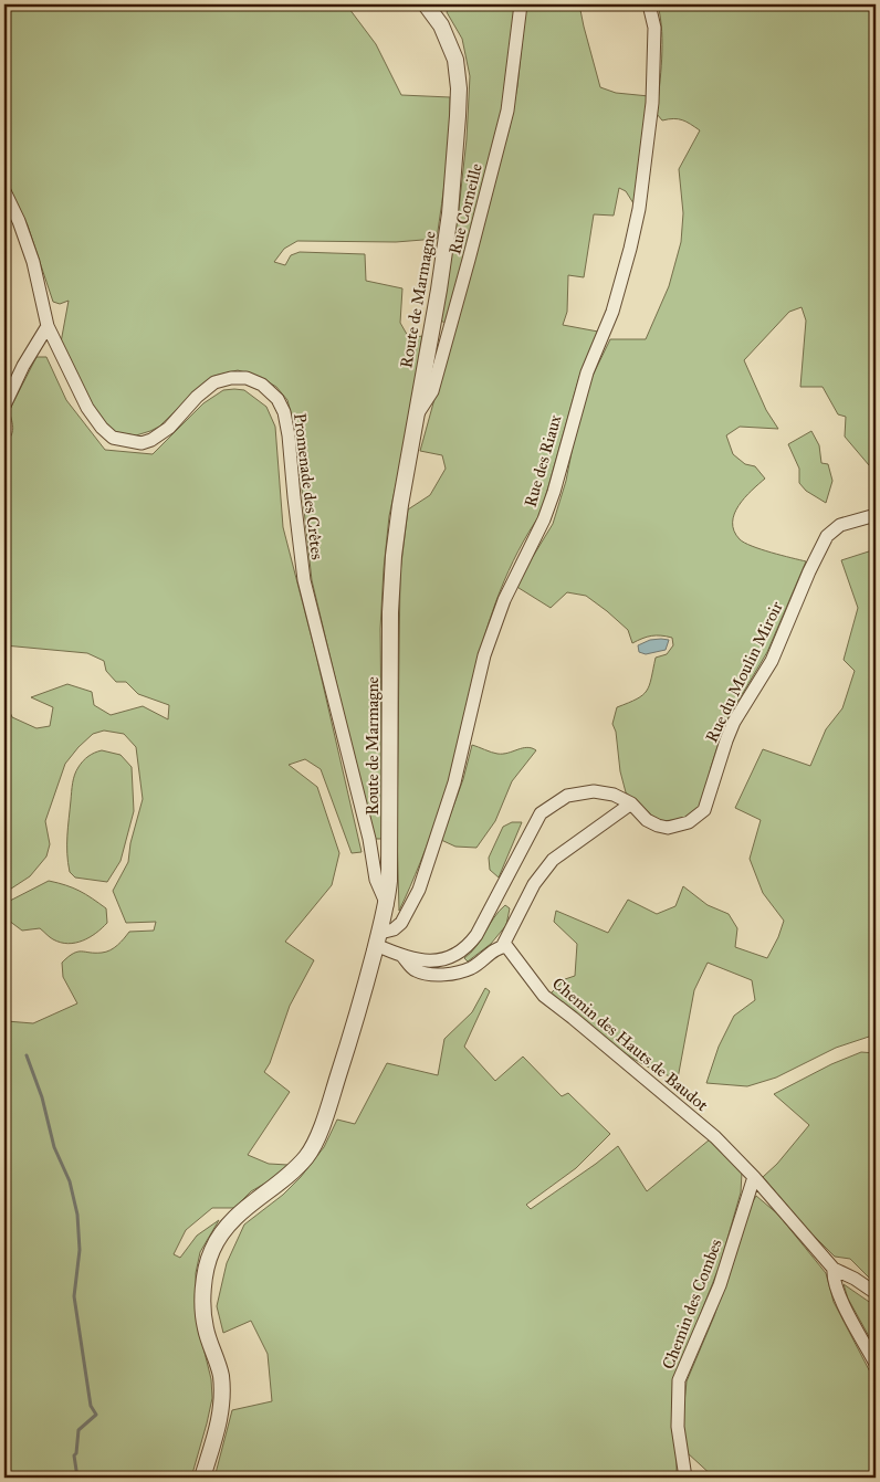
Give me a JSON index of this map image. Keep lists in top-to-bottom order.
{
  "streets": {
    "street": [
      "Rue Corneille",
      "Route de Marmagne",
      "Rue des Riaux",
      "Promenade des Crêtes",
      "Rue du Moulin Miroir",
      "Chemin des Hauts de Baudot",
      "Chemin des Combes"
    ]
  },
  "crossings": [
    ["Rue Corneille", "Route de Marmagne"],
    ["Route de Marmagne", "Rue des Riaux"],
    ["Route de Marmagne", "Promenade des Crêtes"],
    ["Route de Marmagne", "Rue du Moulin Miroir"],
    ["Rue des Riaux", "Rue du Moulin Miroir"],
    ["Chemin des Hauts de Baudot", "Chemin des Combes"]
  ]
}
